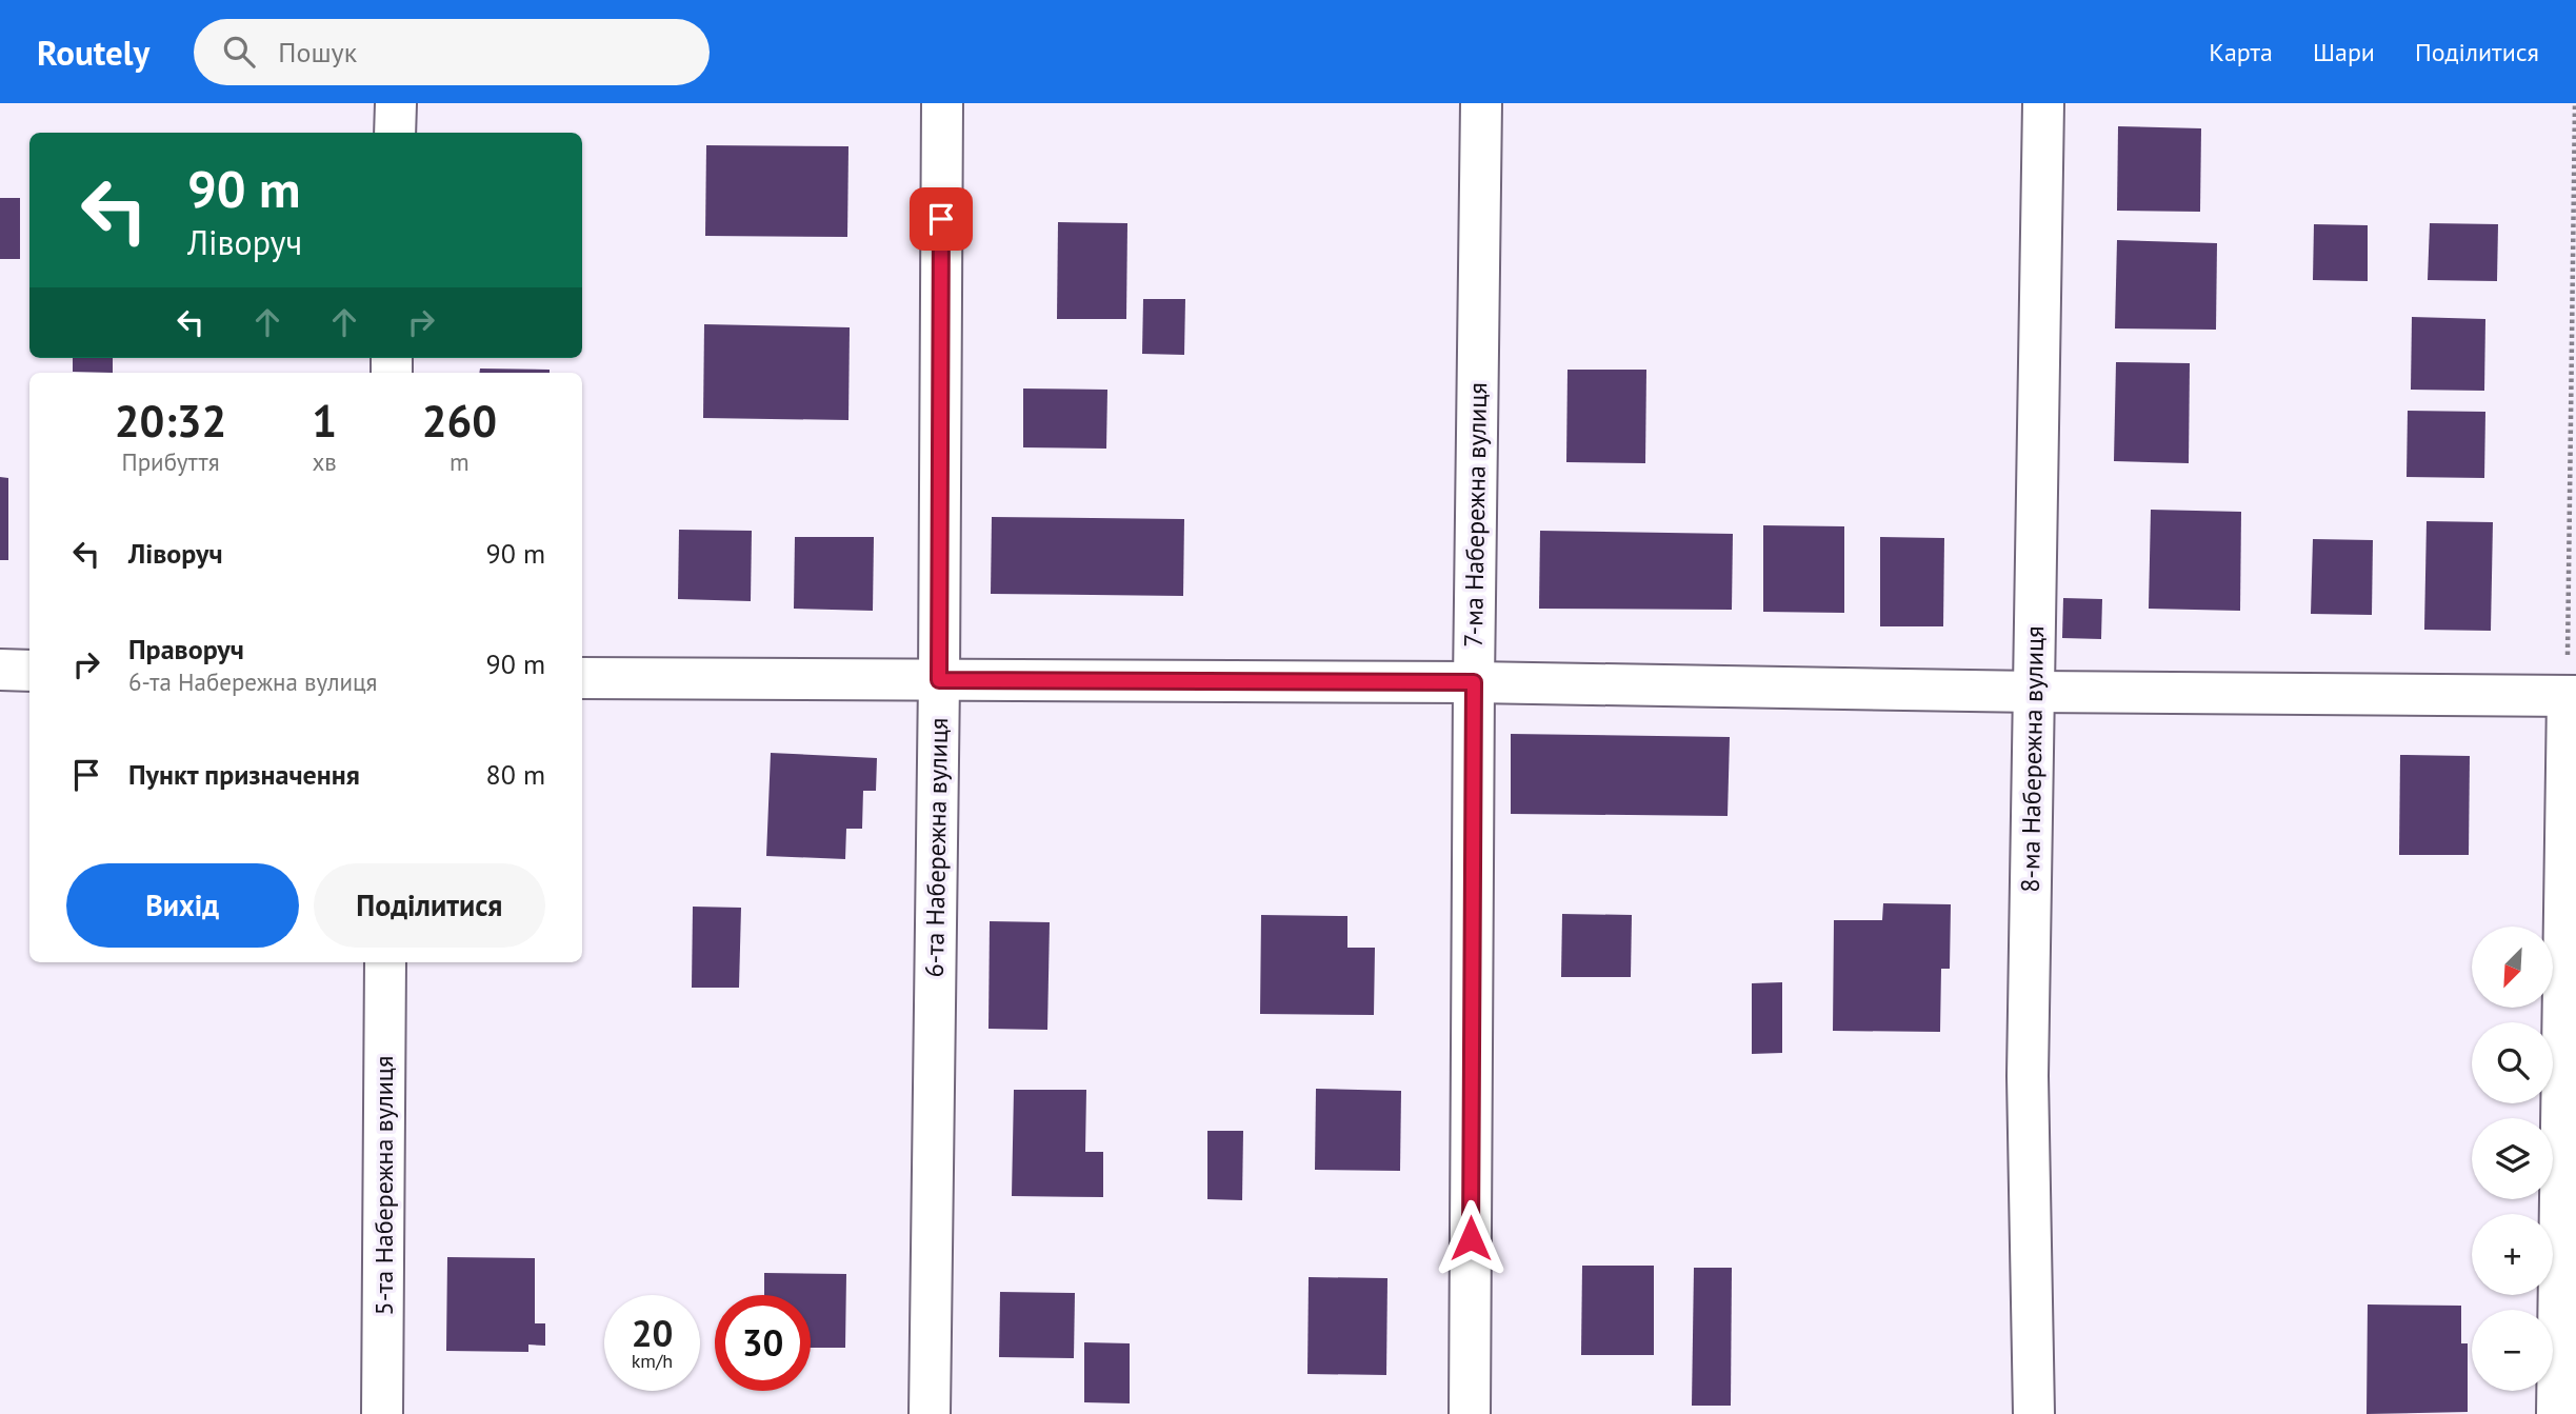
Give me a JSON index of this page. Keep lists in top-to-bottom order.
{
  "streets": {
    "street": [
      "7-ма Набережна вулиця",
      "8-ма Набережна вулиця",
      "6-та Набережна вулиця",
      "5-та Набережна вулиця"
    ]
  },
  "north": "bottom left",
  "page": {
    "header": "Routely",
    "search": "Пошук",
    "nav": ["Карта", "Шари", "Поділитися"],
    "turn": ["90 m", "Ліворуч"],
    "eta": [
      "20:32",
      "Прибуття",
      "1",
      "хв",
      "260",
      "m"
    ],
    "list": [
      {
        "name": "Ліворуч",
        "value": "90 m"
      },
      {
        "name": "Праворуч",
        "note": "6-та Набережна вулиця",
        "value": "90 m"
      },
      {
        "name": "Пункт призначення",
        "value": "80 m"
      }
    ],
    "buttons": ["Вихід", "Поділитися"],
    "map_buttons": ["+", "−"],
    "speed": "20 km/h",
    "limit": "30"
  }
}
